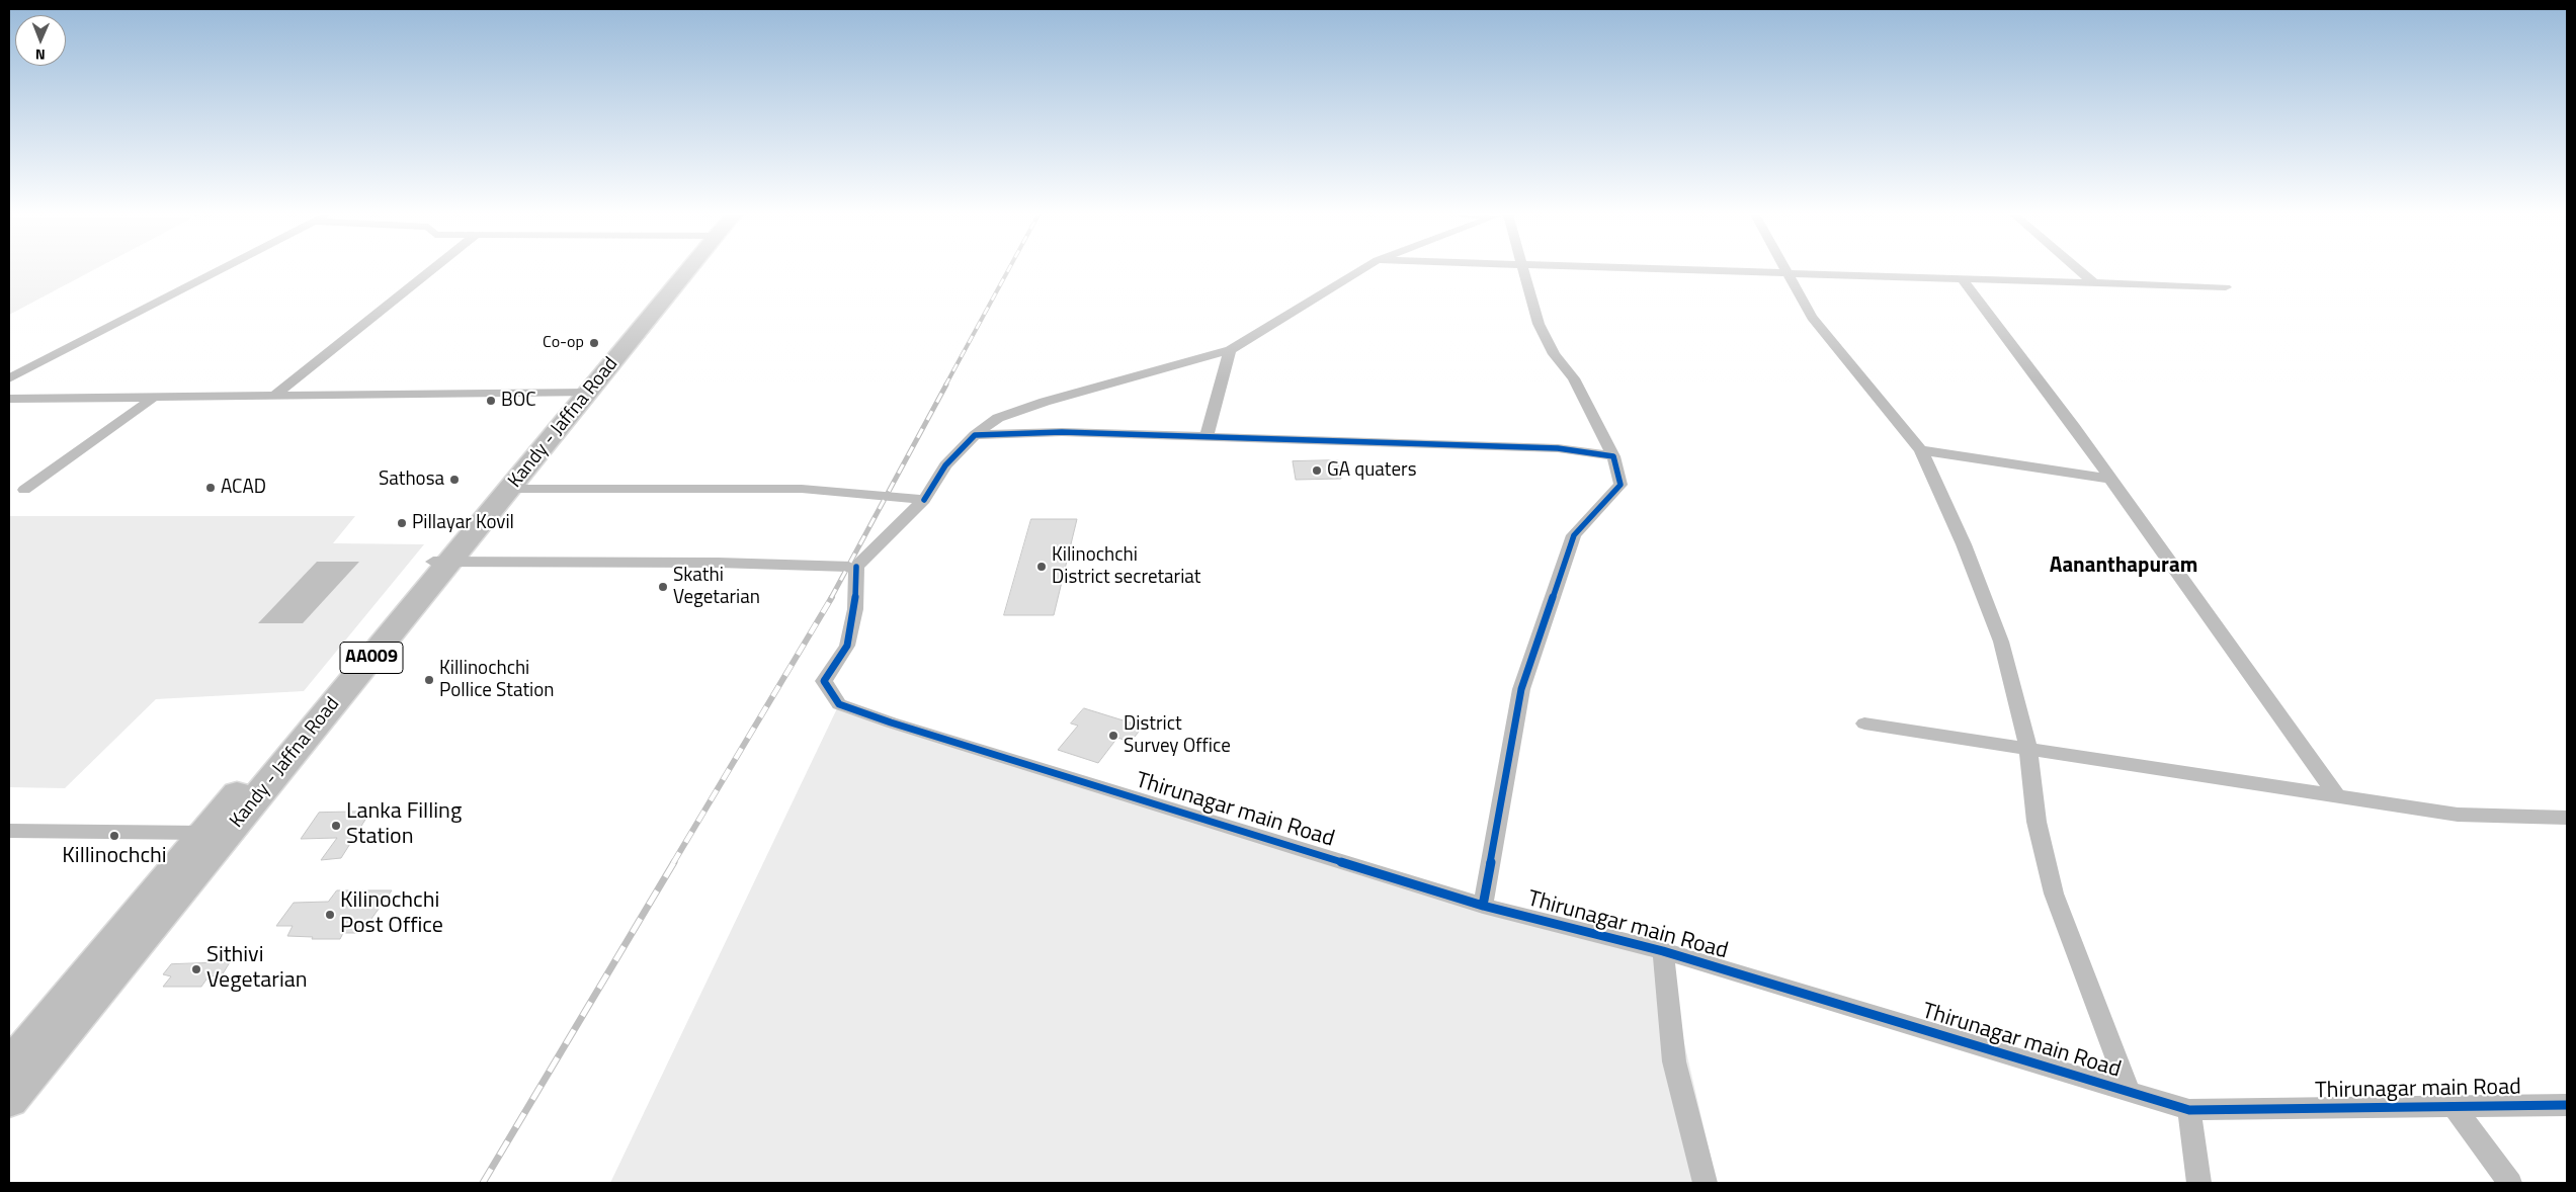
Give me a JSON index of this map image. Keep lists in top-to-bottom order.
{
  "streets": {
    "highway": ["Kandy - Jaffna Road", "AA009"],
    "street": ["Thirunagar main Road"]
  },
  "districts": ["Aananthapuram"],
  "places": [
    "Co-op",
    "BOC",
    "GA quaters",
    "Sathosa",
    "ACAD",
    "Pillayar Kovil",
    "Kilinochchi District secretariat",
    "Skathi Vegetarian",
    "Killinochchi Pollice Station",
    "District Survey Office",
    "Lanka Filling Station",
    "Killinochchi",
    "Kilinochchi Post Office",
    "Sithivi Vegetarian"
  ],
  "north": "bottom"
}
